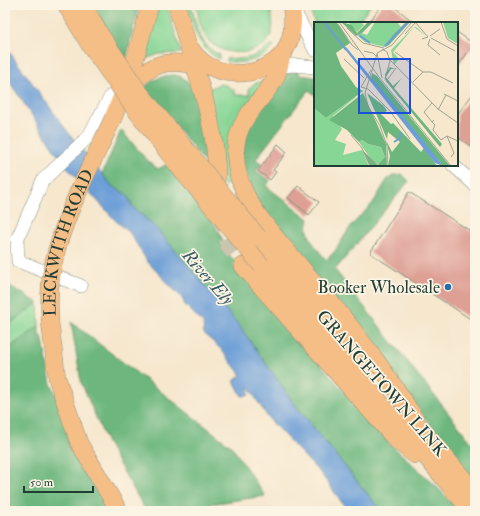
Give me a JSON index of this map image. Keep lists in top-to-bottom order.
{
  "streets": {
    "main road": ["LECKWITH ROAD", "GRANGETOWN LINK"]
  },
  "water": ["River Ely"],
  "places": ["Booker Wholesale"],
  "scale_bar": "50 m"
}
